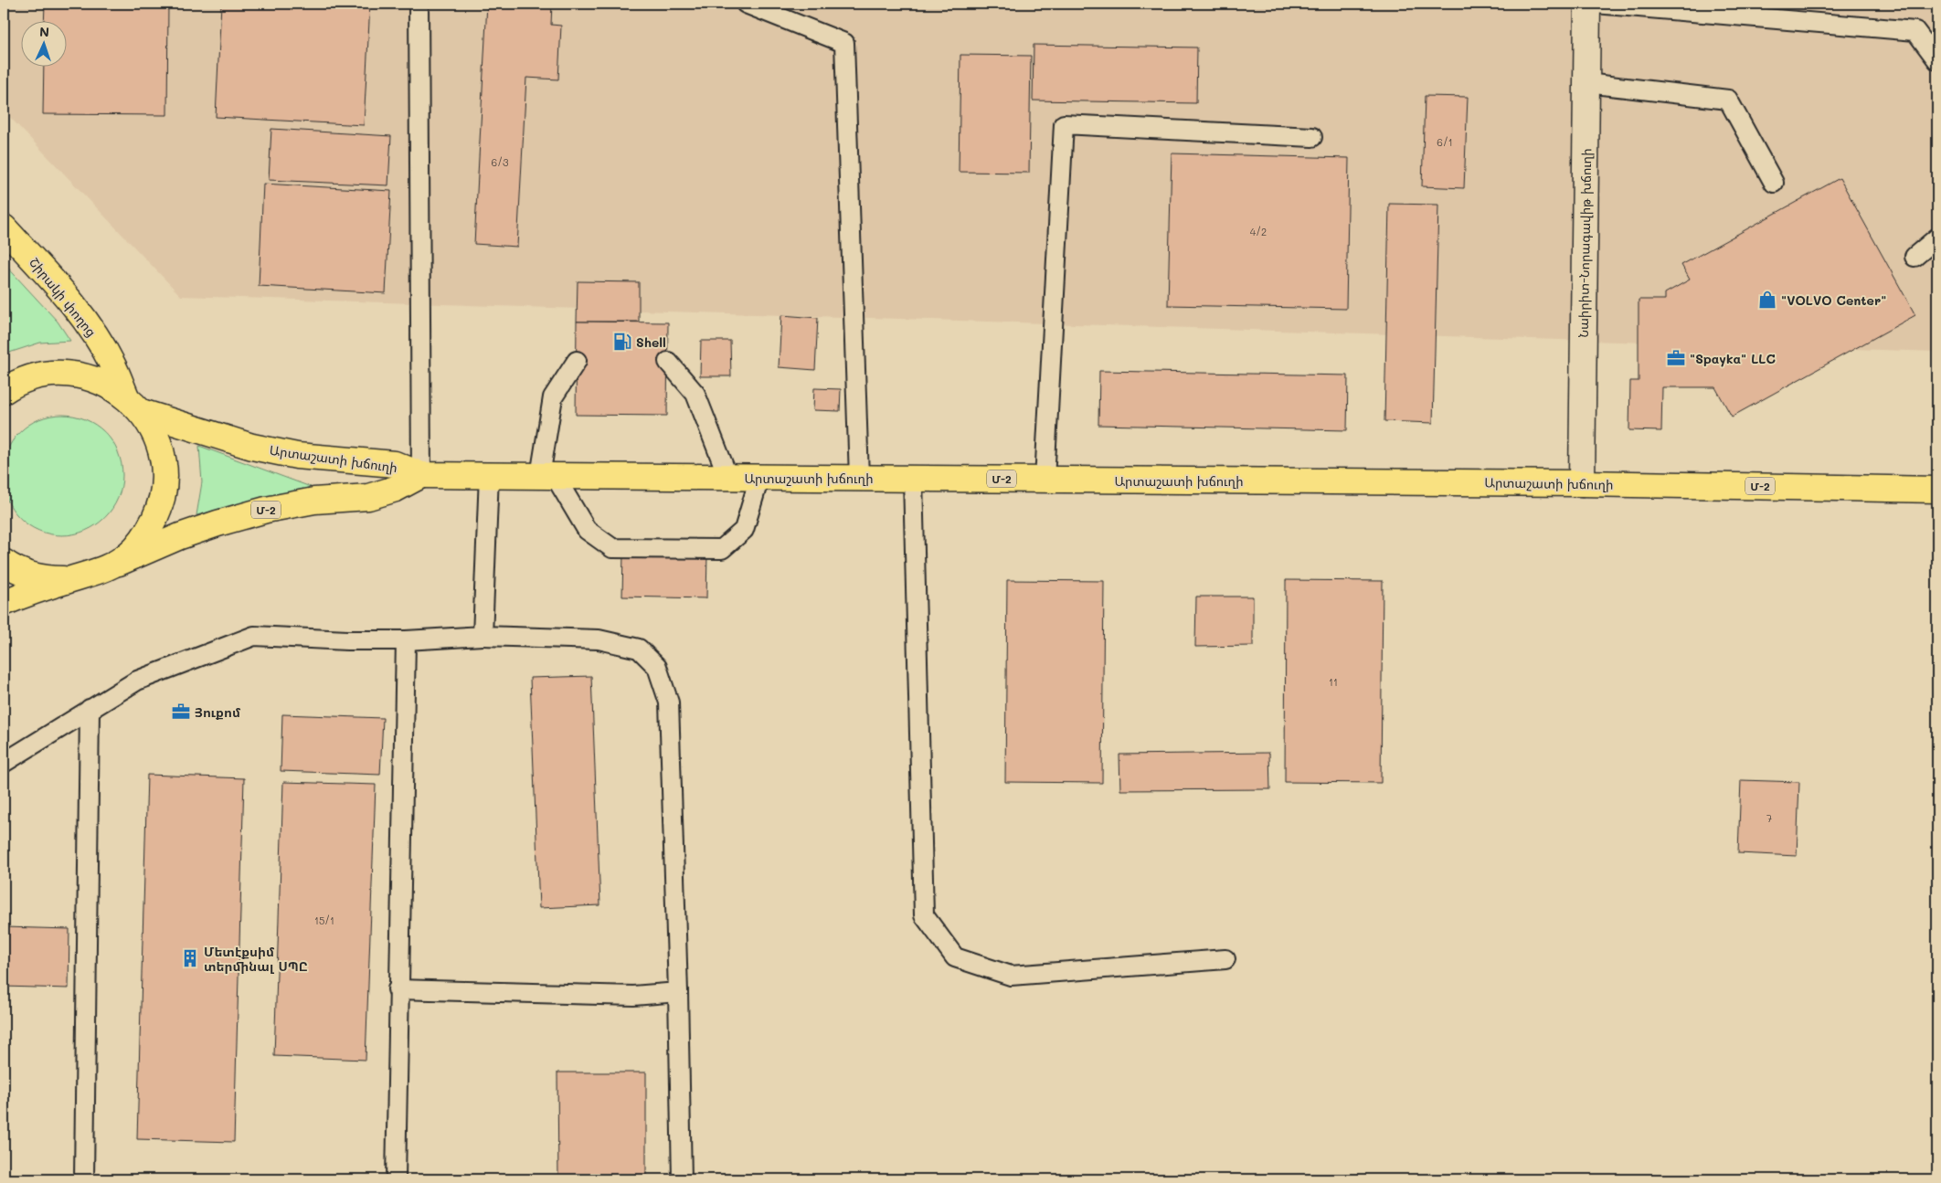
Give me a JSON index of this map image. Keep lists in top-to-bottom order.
{
  "streets": {
    "main road": ["Շիրակի փողոց", "Արտաշատի խճուղի", "Մ-2"],
    "street": ["Նաիրիտ-Նորագավիթ խճուղի"]
  },
  "crossings": [
    ["Նաիրիտ-Նորագավիթ խճուղի", "Արտաշատի խճուղի"],
    ["Շիրակի փողոց", "Արտաշատի խճուղի"]
  ],
  "places": {
    "shop": ["\"VOLVO Center\""],
    "fuel station": ["Shell"],
    "office": ["\"Spayka\" LLC", "Յուքոմ"],
    "building": ["Մետէքսիմ տերմինալ ՍՊԸ"]
  },
  "house_numbers": [
    "6/1",
    "6/3",
    "4/2",
    "11",
    "7",
    "15/1"
  ],
  "north": "top"
}
